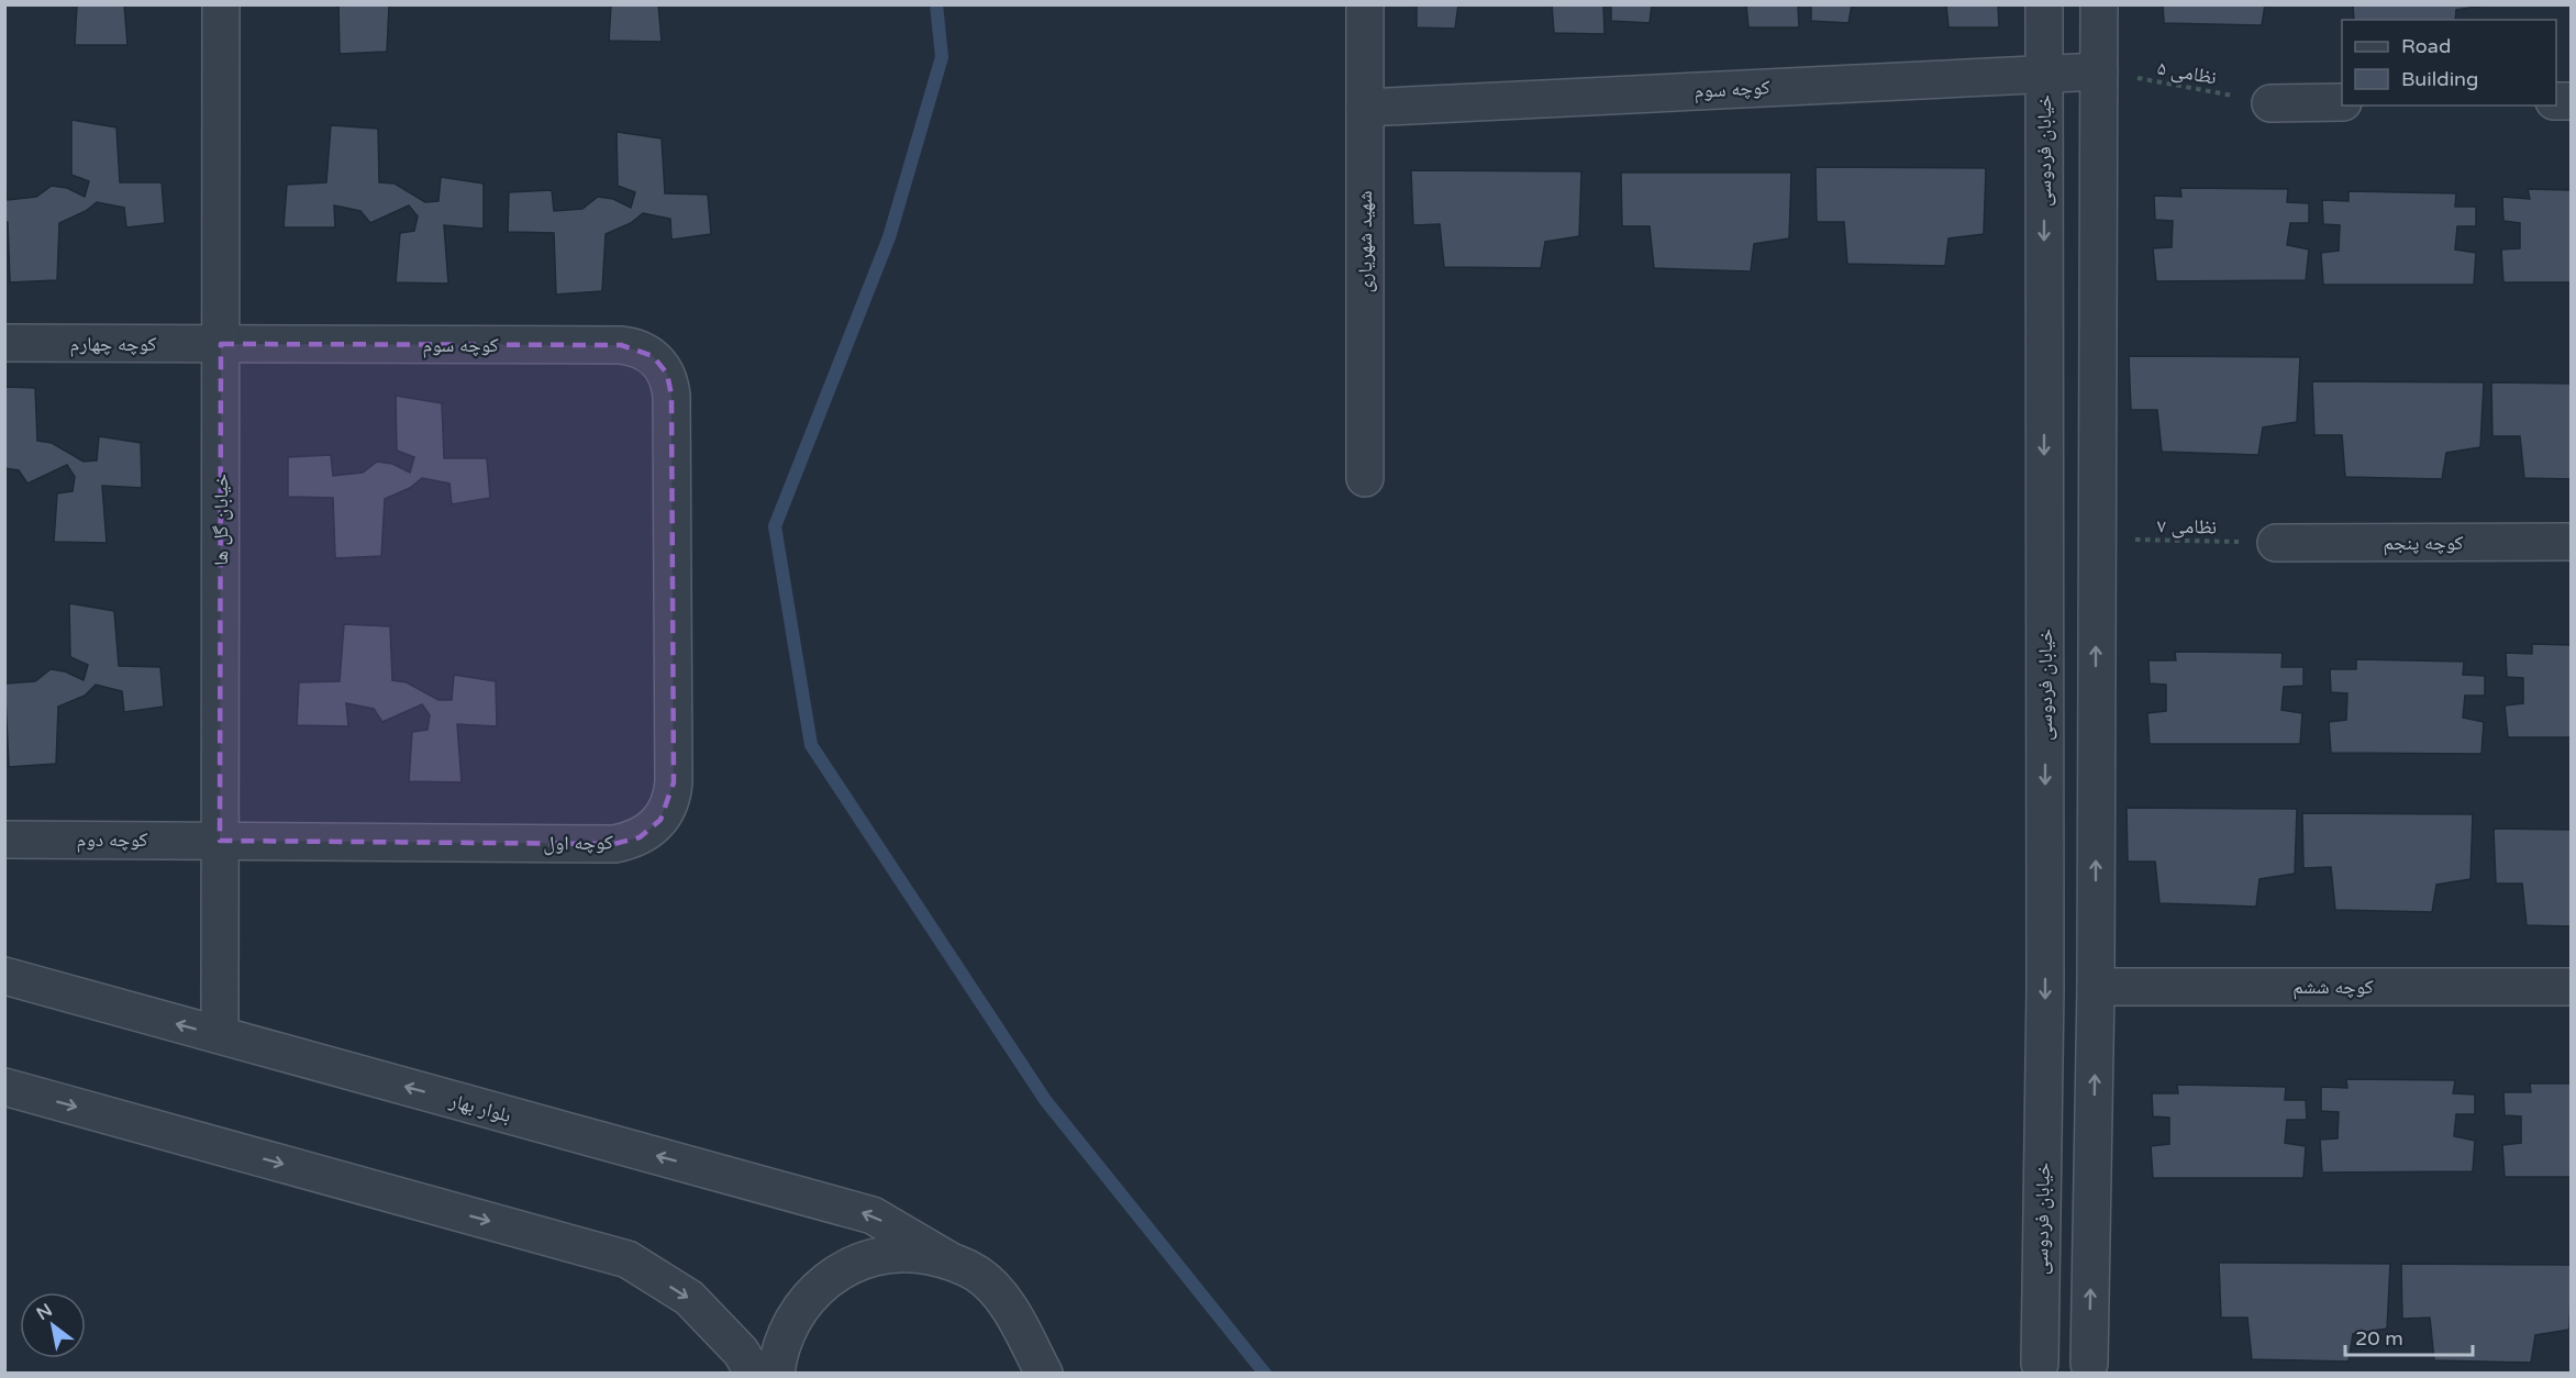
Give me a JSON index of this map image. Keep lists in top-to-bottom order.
{
  "streets": {
    "street": [
      "کوچه سوم",
      "خیابان فردوسی",
      "شهید شهریاری",
      "کوچه چهارم",
      "خیابان گل ها",
      "کوچه پنجم",
      "کوچه دوم",
      "کوچه اول",
      "کوچه ششم",
      "بلوار بهار"
    ],
    "path": ["نظامی ۵", "نظامی ۷"]
  },
  "crossings": [
    ["نظامی ۵", "کوچه سوم"],
    ["کوچه سوم", "خیابان فردوسی"],
    ["کوچه سوم", "شهید شهریاری"],
    ["کوچه سوم", "کوچه چهارم"],
    ["کوچه سوم", "خیابان گل ها"],
    ["کوچه سوم", "کوچه اول"],
    ["کوچه چهارم", "خیابان گل ها"],
    ["خیابان گل ها", "کوچه دوم"],
    ["خیابان گل ها", "کوچه اول"],
    ["خیابان گل ها", "بلوار بهار"],
    ["نظامی ۷", "کوچه پنجم"],
    ["کوچه دوم", "کوچه اول"]
  ],
  "legend": ["Road", "Building"],
  "scale_bar": "20 m",
  "north": "top left"
}
